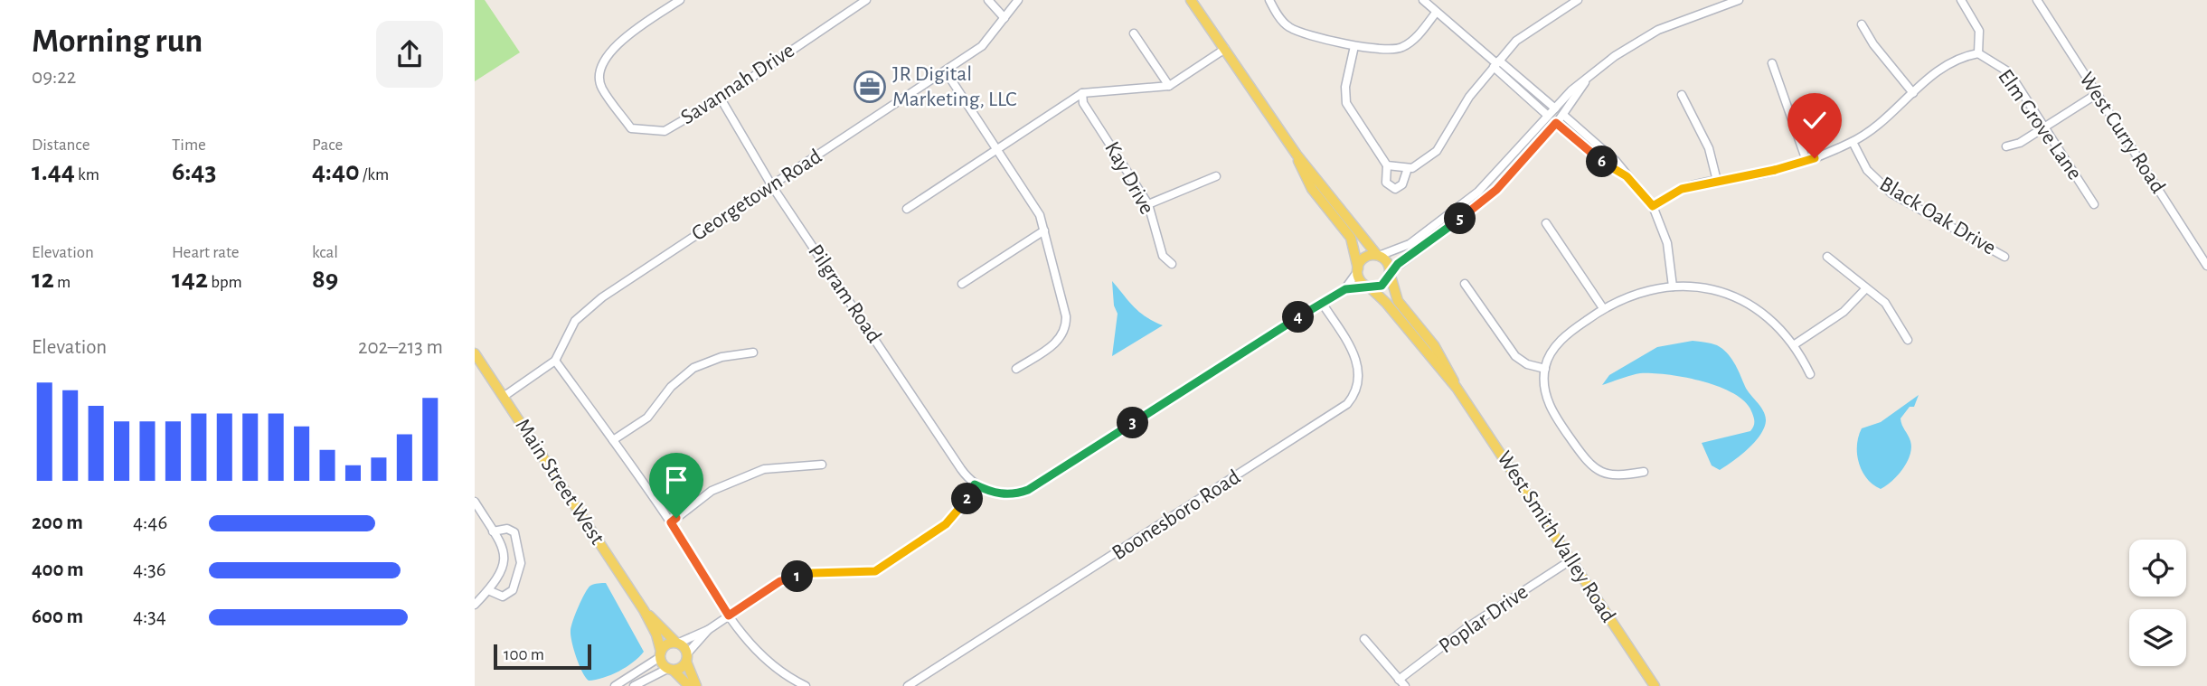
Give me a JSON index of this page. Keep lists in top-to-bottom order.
{
  "streets": {
    "main road": ["Main Street West", "West Smith Valley Road"],
    "street": [
      "Savannah Drive",
      "Elm Grove Lane",
      "West Curry Road",
      "Kay Drive",
      "Georgetown Road",
      "Black Oak Drive",
      "Pilgram Road",
      "Boonesboro Road",
      "Poplar Drive"
    ]
  },
  "crossings": [
    ["Savannah Drive", "Pilgram Road"],
    ["Georgetown Road", "Pilgram Road"],
    ["Georgetown Road", "Main Street West"],
    ["West Smith Valley Road", "Poplar Drive"]
  ],
  "places": {
    "office": ["JR Digital Marketing, LLC"]
  },
  "scale_bar": "100 m",
  "page": {
    "heading": ["Morning run", "09:22"],
    "stats": [
      ["Distance", "1.44 km"],
      ["Time", "6:43"],
      ["Pace", "4:40 /km"],
      ["Elevation", "12 m"],
      ["Heart rate", "142 bpm"],
      ["kcal", "89"]
    ],
    "pins": [
      "6",
      "5",
      "4",
      "3",
      "2",
      "1"
    ],
    "chart": ["Elevation", "202–213 m"],
    "list": [
      {
        "name": "200 m",
        "note": "4:46"
      },
      {
        "name": "400 m",
        "note": "4:36"
      },
      {
        "name": "600 m",
        "note": "4:34"
      }
    ],
    "scale": "100 m"
  }
}
